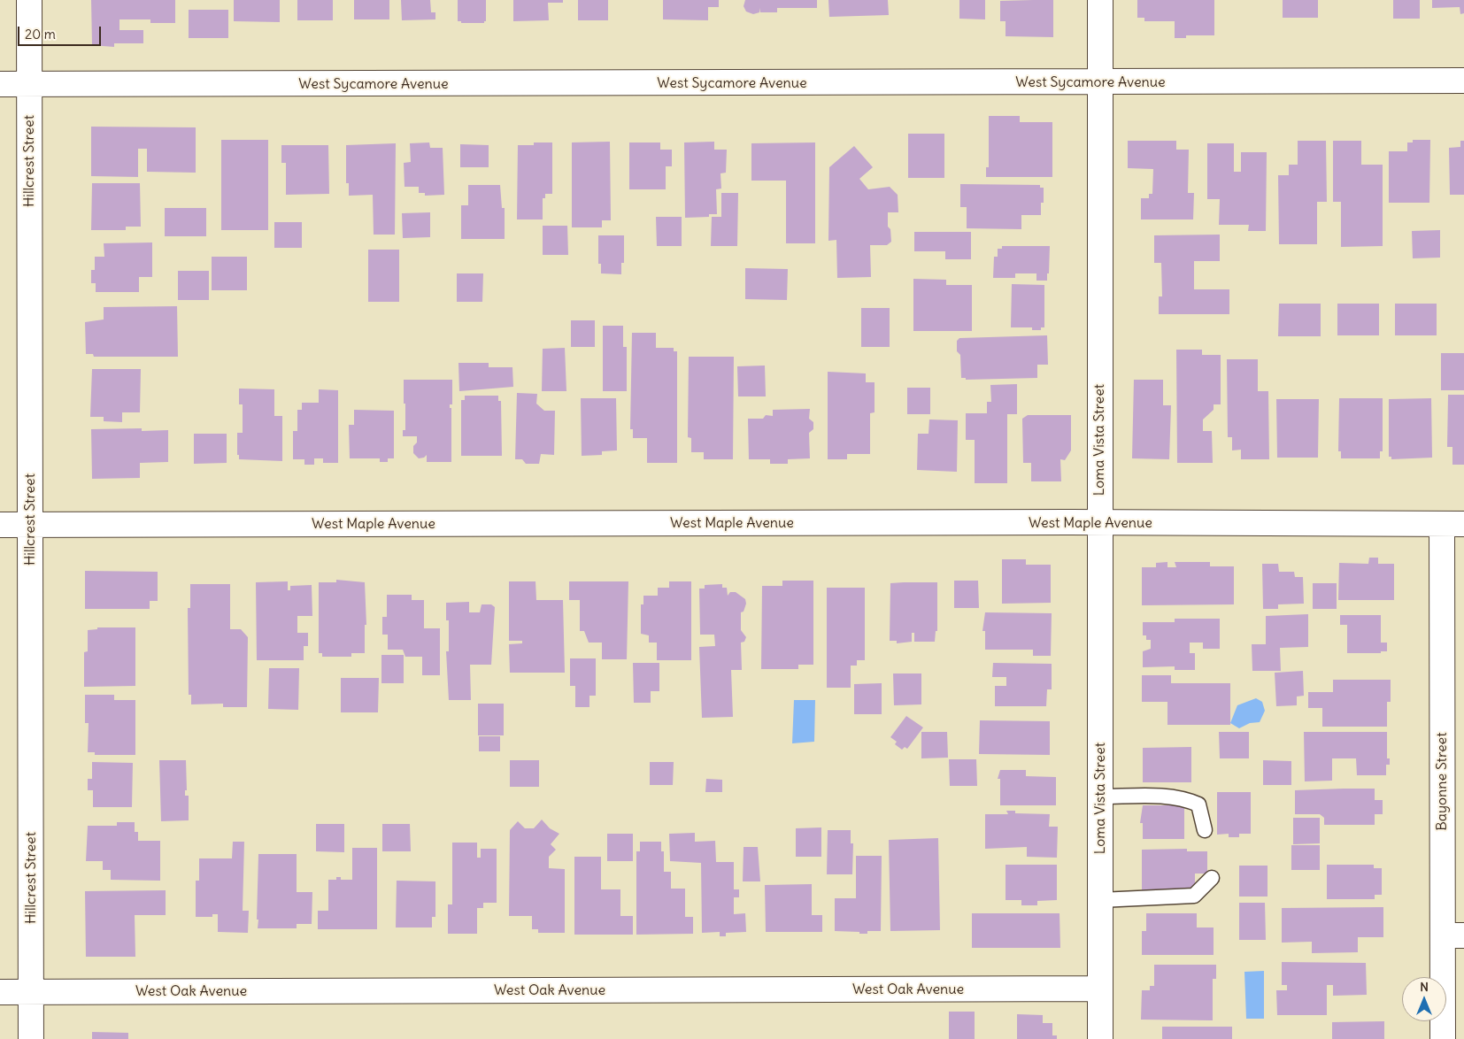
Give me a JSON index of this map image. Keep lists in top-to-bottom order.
{
  "streets": {
    "street": [
      "West Sycamore Avenue",
      "Hillcrest Street",
      "Loma Vista Street",
      "West Maple Avenue",
      "Bayonne Street",
      "West Oak Avenue"
    ]
  },
  "crossings": [
    ["West Sycamore Avenue", "Hillcrest Street"],
    ["West Sycamore Avenue", "Loma Vista Street"],
    ["Hillcrest Street", "West Maple Avenue"],
    ["Hillcrest Street", "West Oak Avenue"],
    ["Loma Vista Street", "West Maple Avenue"],
    ["Loma Vista Street", "West Oak Avenue"],
    ["West Maple Avenue", "Bayonne Street"]
  ],
  "scale_bar": "20 m",
  "north": "top"
}
